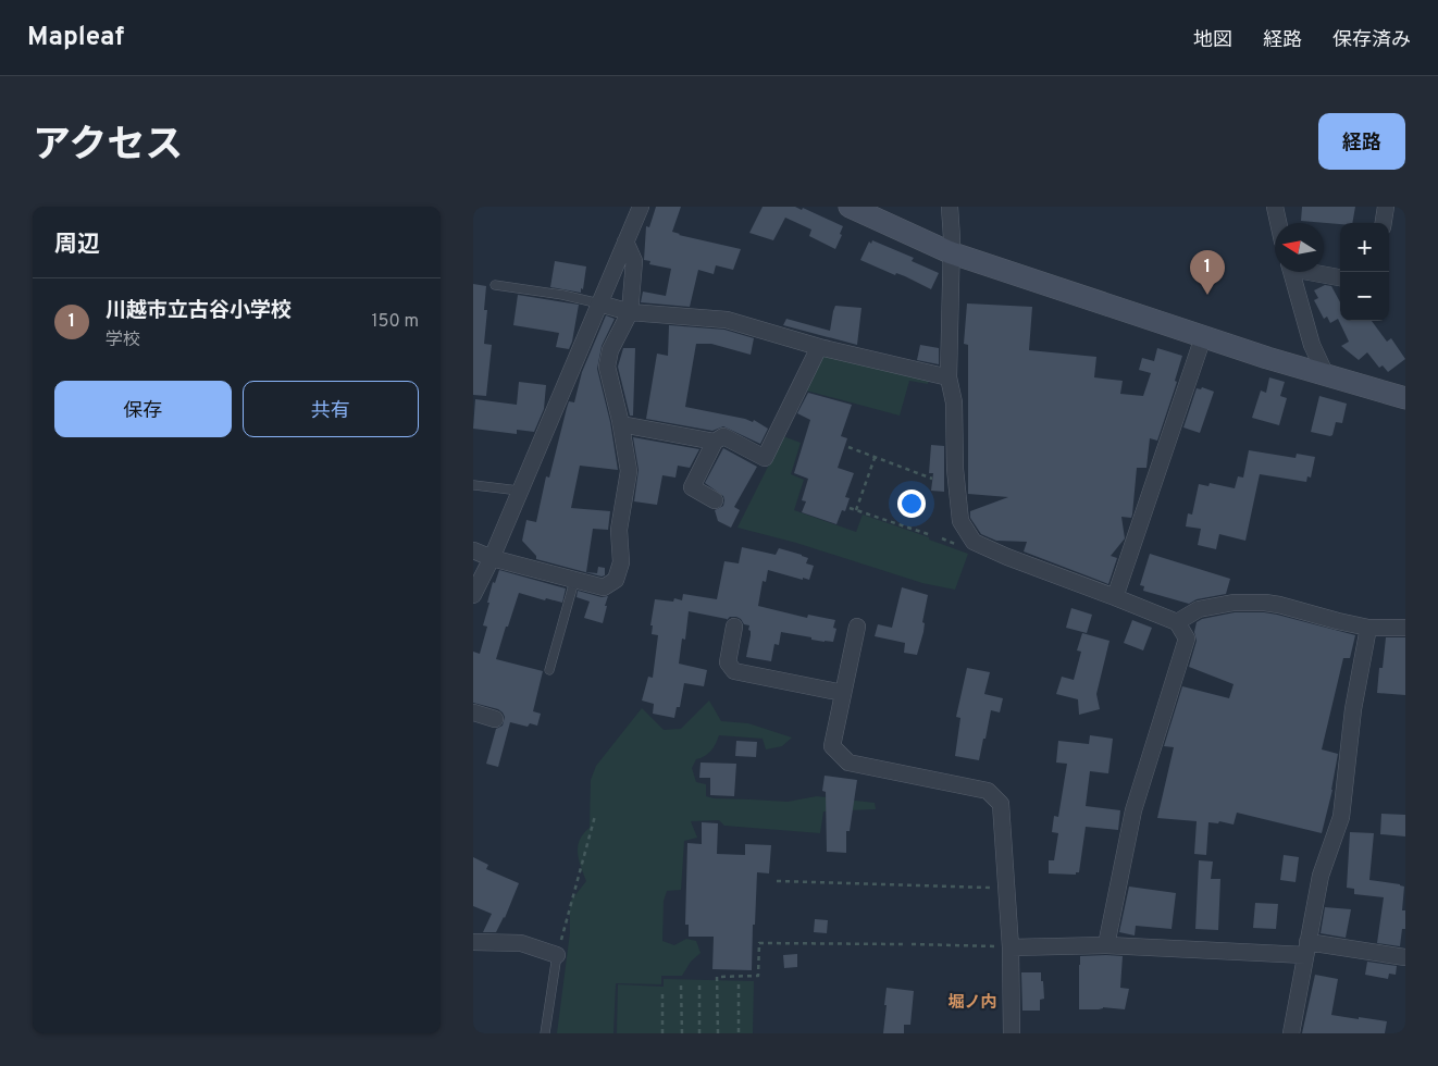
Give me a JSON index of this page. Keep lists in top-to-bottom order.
{
  "districts": ["堀ノ内"],
  "north": "left",
  "page": {
    "header": "Mapleaf",
    "nav": ["地図", "経路", "保存済み"],
    "title": "アクセス",
    "buttons": [
      "経路",
      ["保存", "共有"]
    ],
    "heading": "周辺",
    "map_buttons": ["+", "−"],
    "pins": "1",
    "list": [
      {
        "mark": "1",
        "name": "川越市立古谷小学校",
        "note": "学校",
        "value": "150 m"
      }
    ]
  }
}
